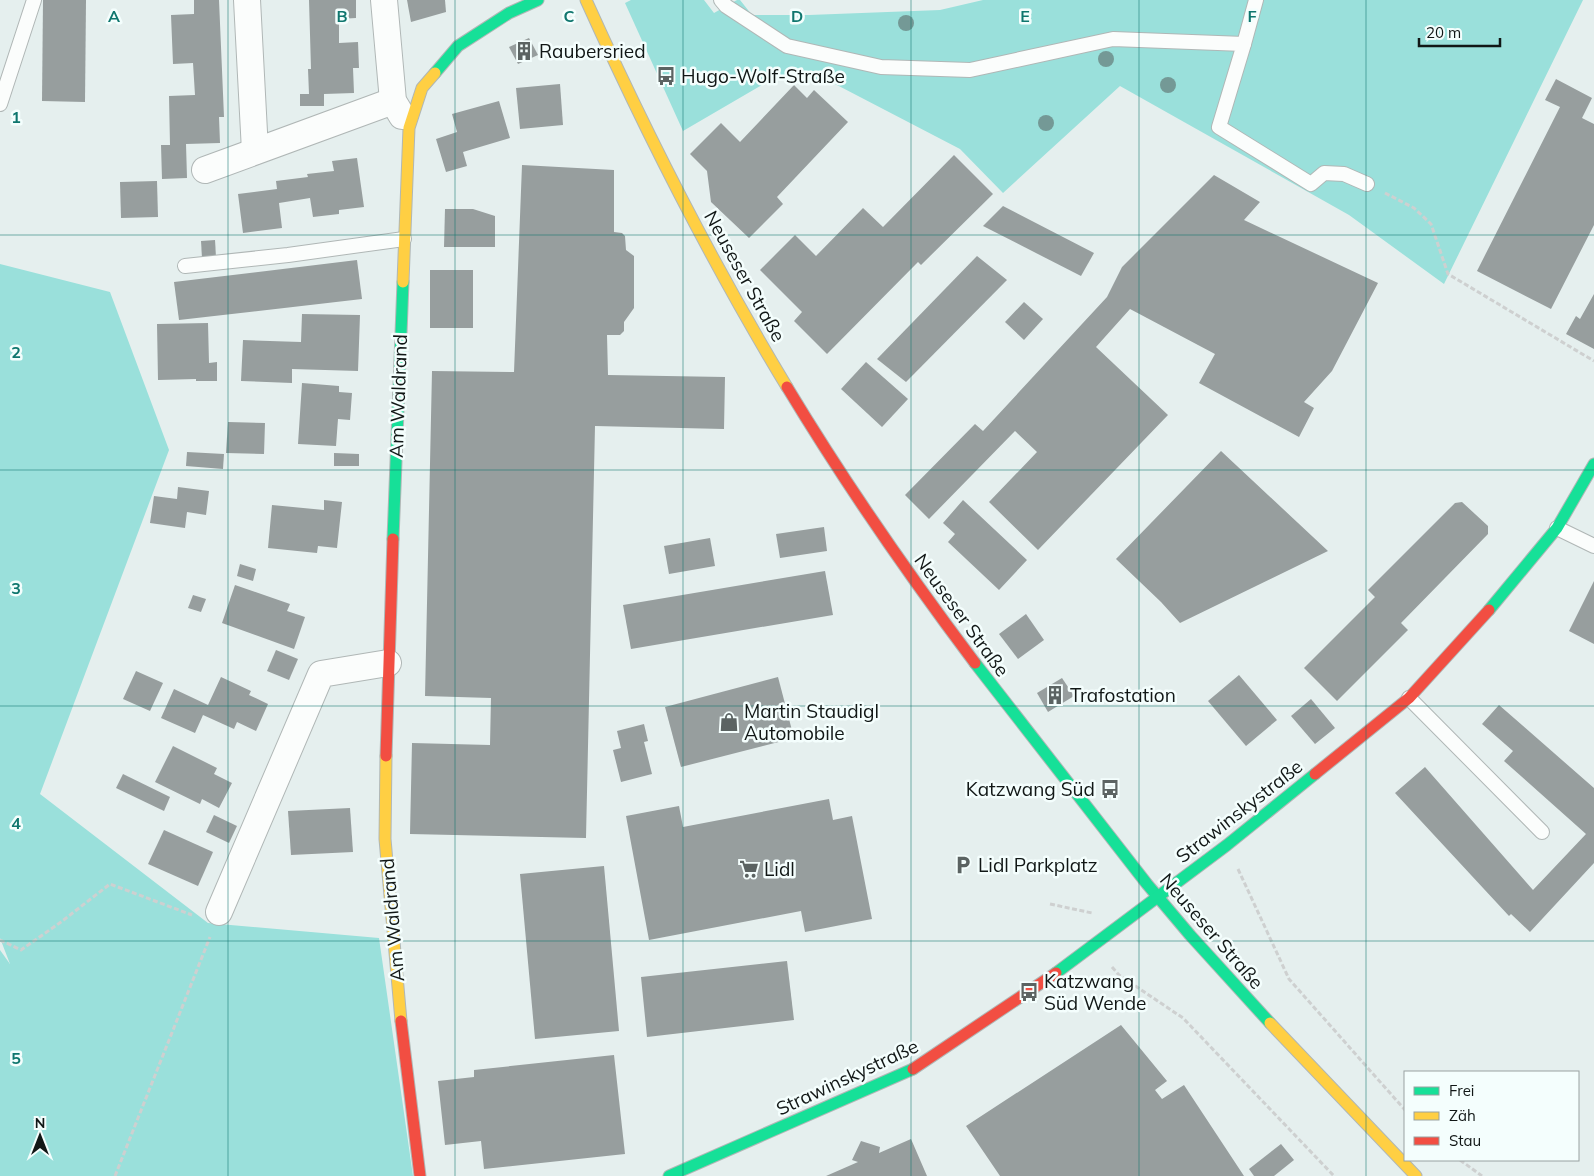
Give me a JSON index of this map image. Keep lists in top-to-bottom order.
{
  "streets": {
    "street": ["Neuseser Straße", "Am Waldrand", "Strawinskystraße"]
  },
  "crossings": [
    ["Neuseser Straße", "Strawinskystraße"]
  ],
  "places": {
    "building": ["Raubersried", "Trafostation"],
    "bus stop": ["Hugo-Wolf-Straße", "Katzwang Süd", "Katzwang Süd Wende"],
    "shop": ["Martin Staudigl Automobile"],
    "parking": ["Lidl Parkplatz"],
    "supermarket": ["Lidl"]
  },
  "legend": ["Frei", "Zäh", "Stau"],
  "scale_bar": "20 m",
  "north": "top",
  "grid": {
    "columns": [
      "A",
      "B",
      "C",
      "D",
      "E",
      "F"
    ],
    "rows": [
      "1",
      "2",
      "3",
      "4",
      "5"
    ]
  }
}
